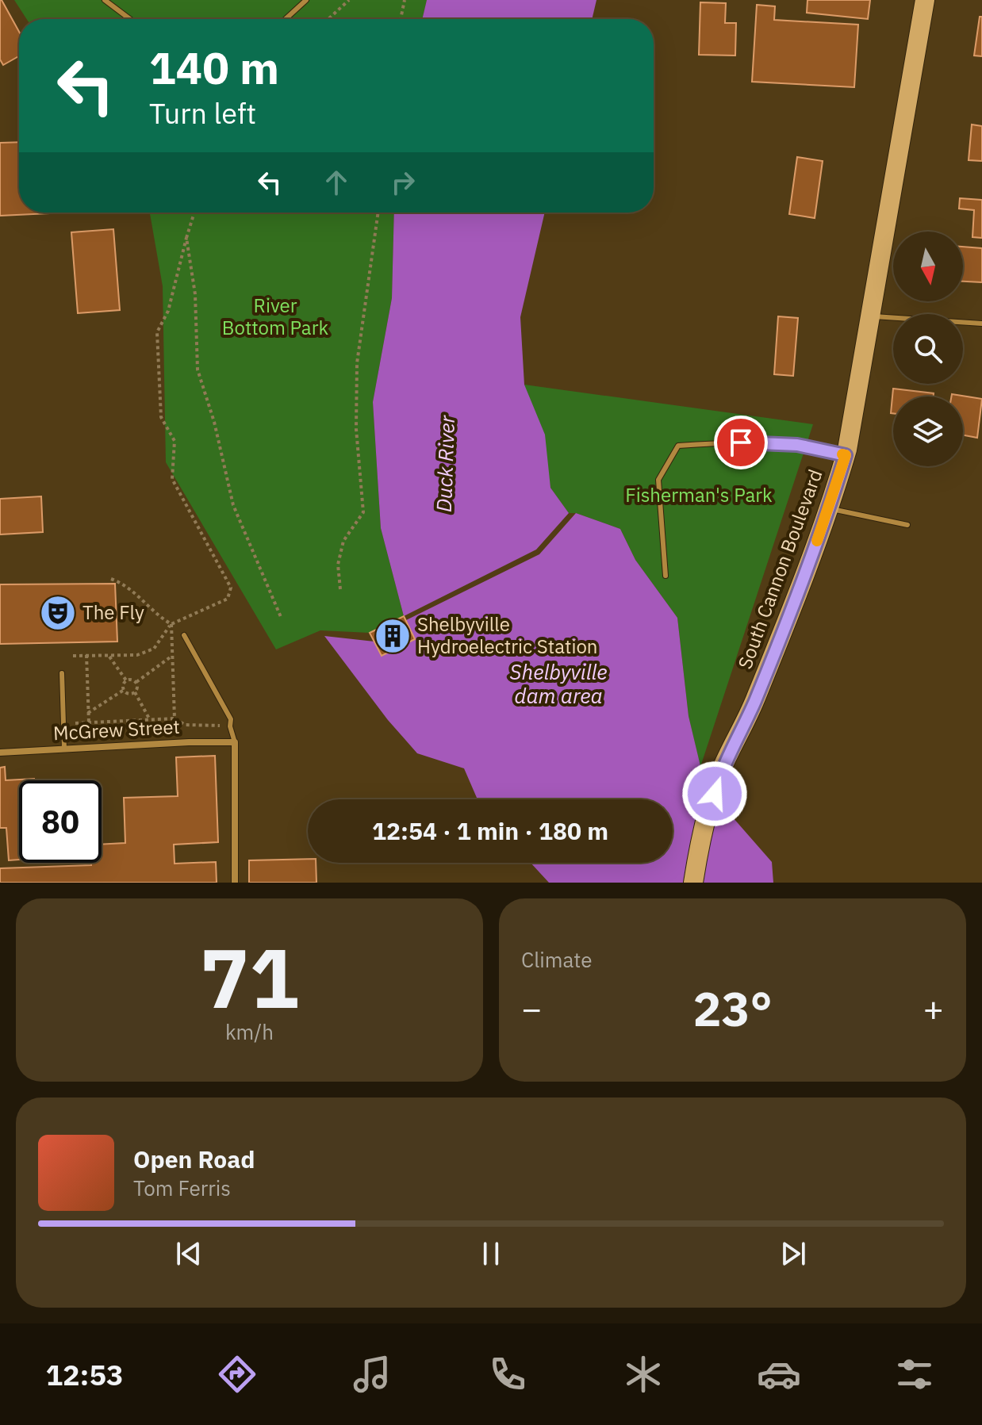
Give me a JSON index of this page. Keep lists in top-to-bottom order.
{
  "streets": {
    "highway": ["South Cannon Boulevard"],
    "street": ["McGrew Street"]
  },
  "water": ["Duck River", "Shelbyville dam area"],
  "parks": ["River Bottom Park", "Fisherman's Park"],
  "places": {
    "theatre": ["The Fly"],
    "building": ["Shelbyville Hydroelectric Station"]
  },
  "north": "bottom",
  "page": {
    "turn": ["140 m", "Turn left"],
    "limit": "80",
    "trip": "12:54 · 1 min · 180 m",
    "tile": [
      ["71", "km/h"],
      "Climate"
    ],
    "heat": ["−", "23°", "+"],
    "song": ["Open Road", "Tom Ferris"],
    "tabs": "12:53"
  }
}
